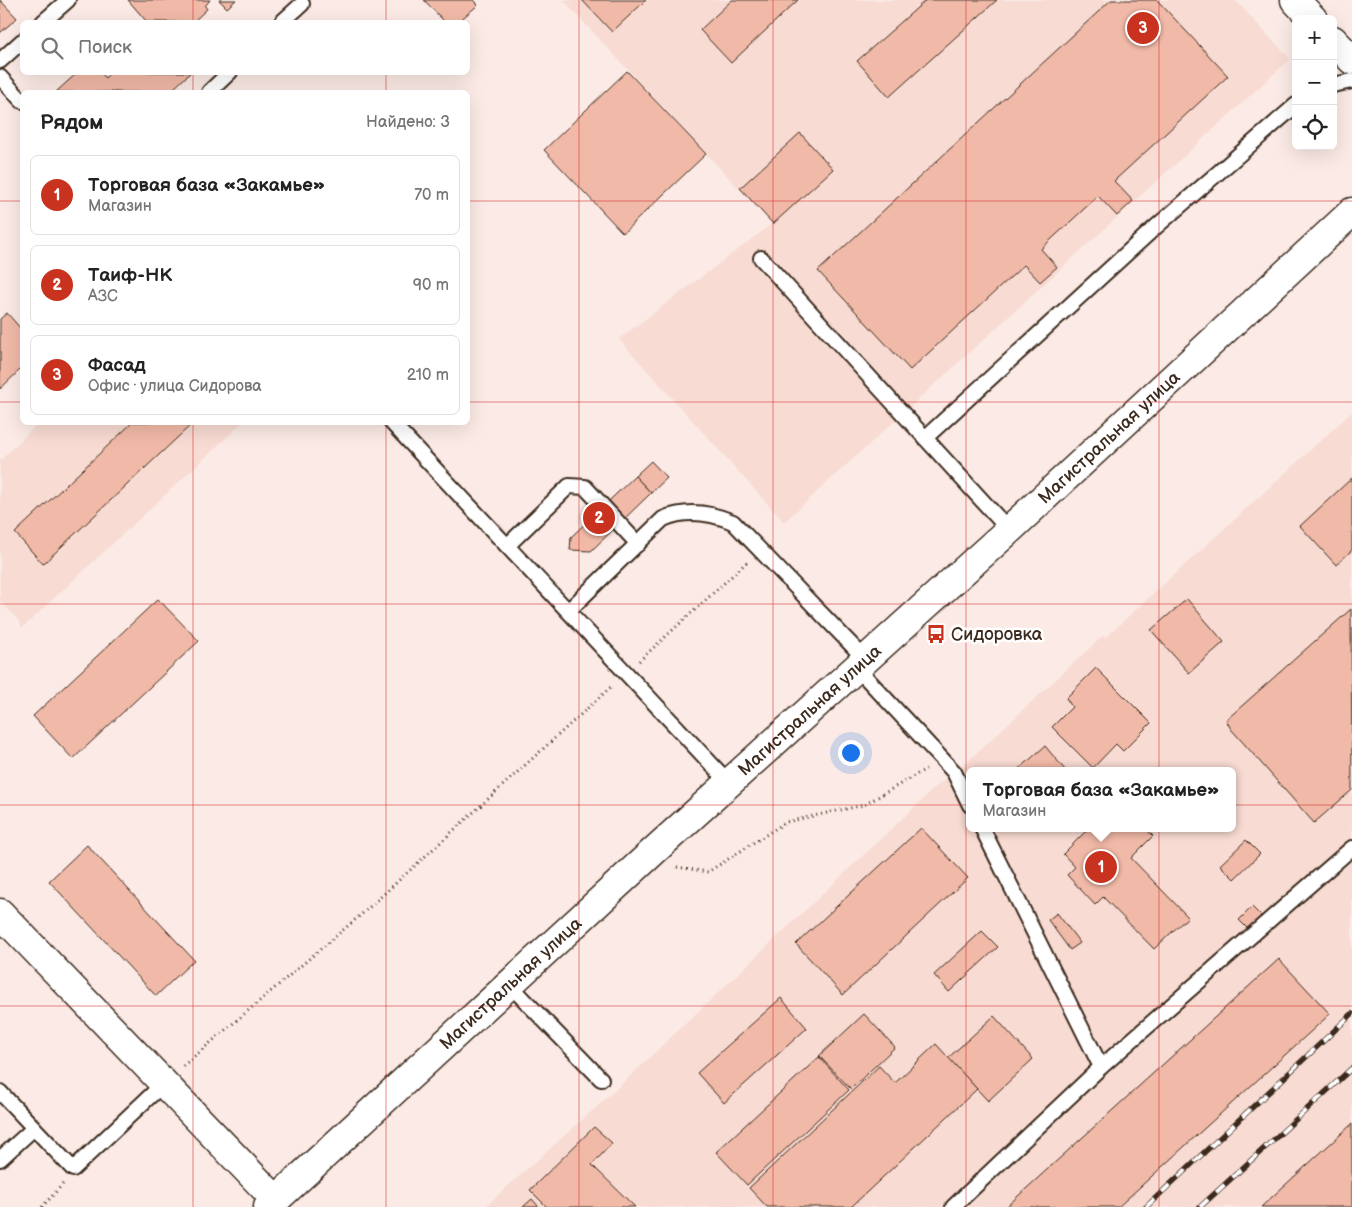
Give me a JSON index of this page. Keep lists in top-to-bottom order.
{
  "streets": {
    "main road": ["Магистральная улица"]
  },
  "places": {
    "bus stop": ["Сидоровка"]
  },
  "page": {
    "pins": ["3", "2", "1"],
    "map_buttons": ["+", "−"],
    "search": "Поиск",
    "heading": ["Рядом", "Найдено: 3"],
    "list": [
      {
        "mark": "1",
        "name": "Торговая база «Закамье»",
        "note": "Магазин",
        "value": "70 m"
      },
      {
        "mark": "2",
        "name": "Таиф-НК",
        "note": "АЗС",
        "value": "90 m"
      },
      {
        "mark": "3",
        "name": "Фасад",
        "note": "Офис · улица Сидорова",
        "value": "210 m"
      }
    ],
    "popup": ["Торговая база «Закамье»", "Магазин"]
  }
}
